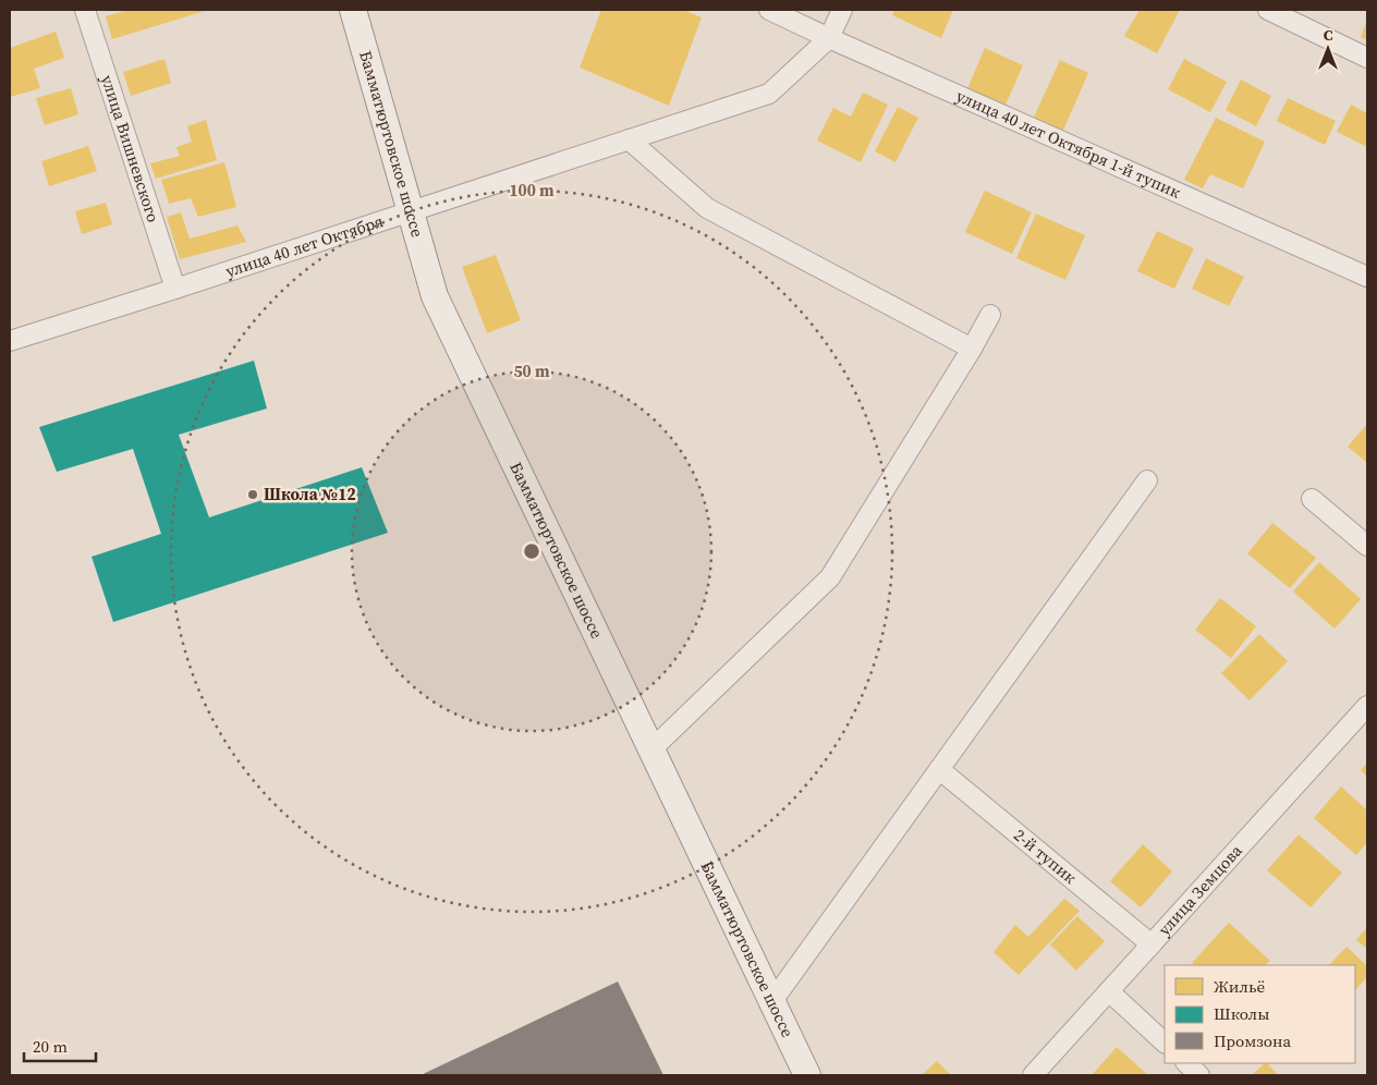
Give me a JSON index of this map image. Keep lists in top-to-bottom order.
{
  "streets": {
    "street": [
      "Бамматюртовское шоссе",
      "улица 40 лет Октября 1-й тупик",
      "улица Вишневского",
      "улица 40 лет Октября",
      "2-й тупик",
      "улица Земцова"
    ]
  },
  "crossings": [
    ["Бамматюртовское шоссе", "улица 40 лет Октября"],
    ["улица 40 лет Октября 1-й тупик", "улица 40 лет Октября"],
    ["улица Вишневского", "улица 40 лет Октября"],
    ["2-й тупик", "улица Земцова"]
  ],
  "places": ["Школа №12"],
  "legend": ["Жильё", "Школы", "Промзона"],
  "scale_bar": "20 m",
  "north": "top",
  "rings": ["100 m", "50 m"]
}
